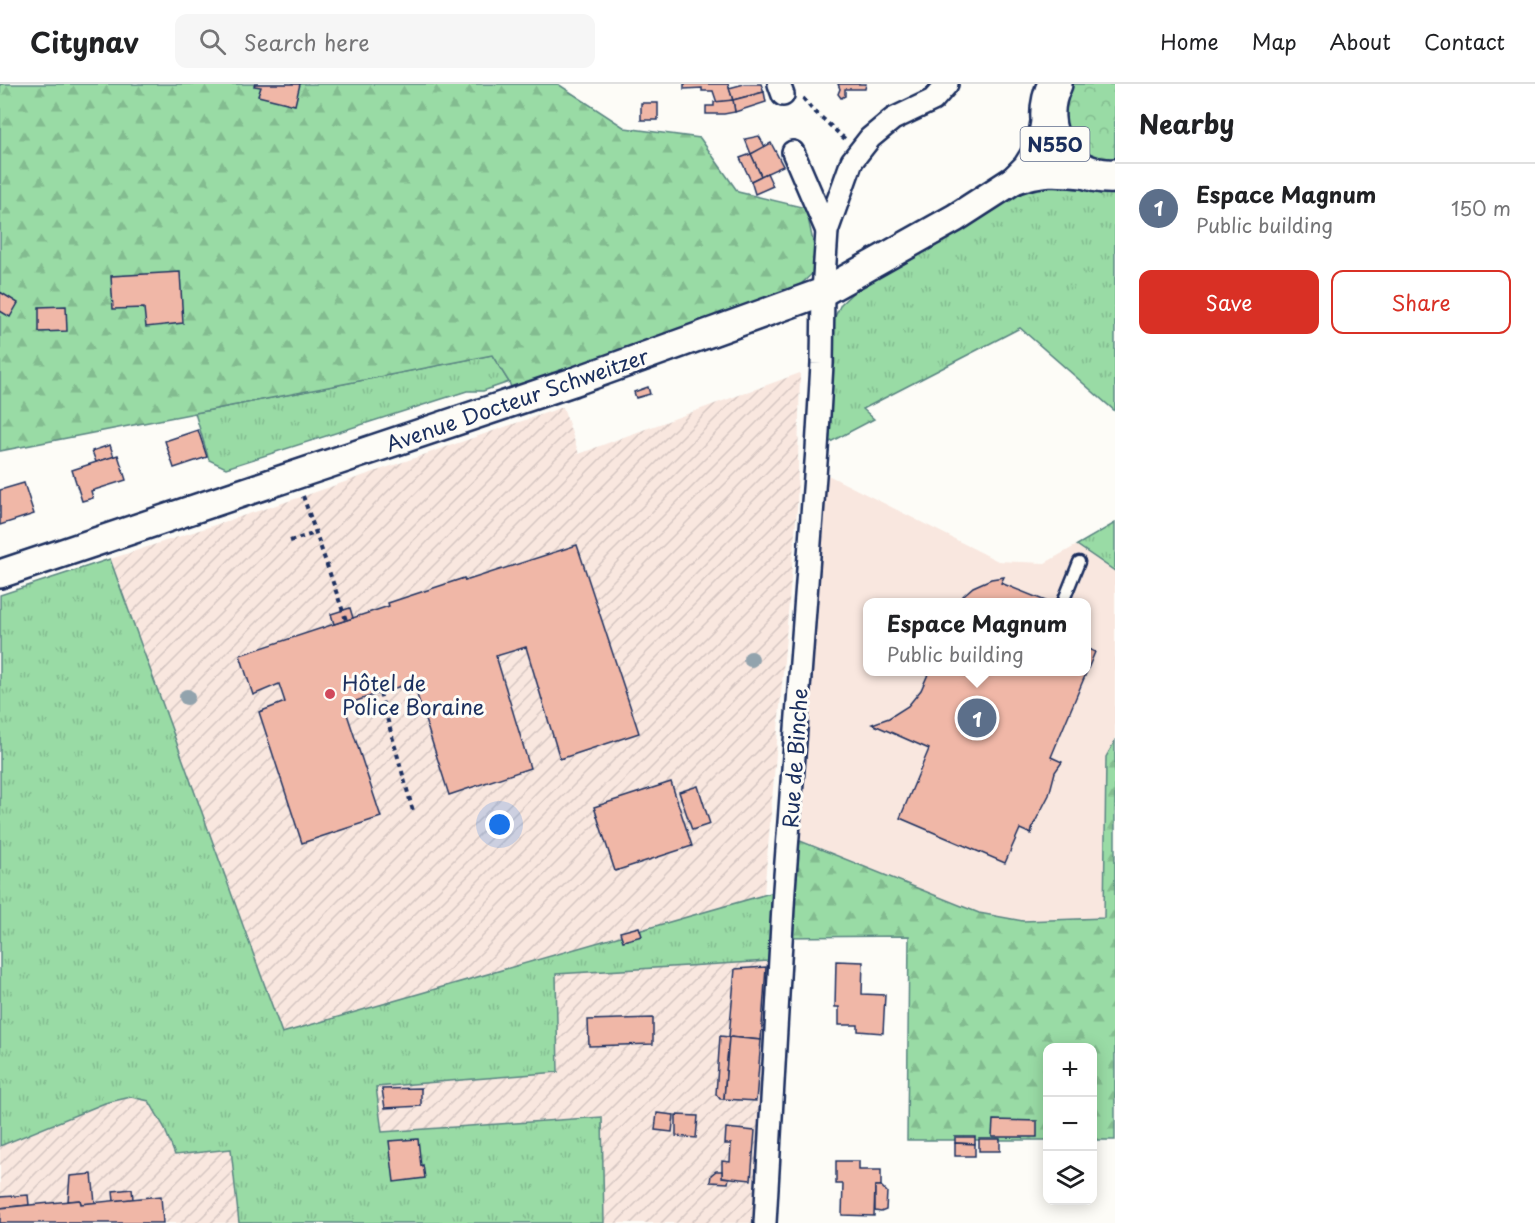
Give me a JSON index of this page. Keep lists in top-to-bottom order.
{
  "streets": {
    "main road": ["N550"],
    "street": ["Avenue Docteur Schweitzer", "Rue de Binche"]
  },
  "crossings": [
    ["Avenue Docteur Schweitzer", "Rue de Binche"]
  ],
  "places": ["Hôtel de Police Boraine"],
  "page": {
    "header": "Citynav",
    "search": "Search here",
    "nav": [
      "Home",
      "Map",
      "About",
      "Contact"
    ],
    "heading": "Nearby",
    "list": [
      {
        "mark": "1",
        "name": "Espace Magnum",
        "note": "Public building",
        "value": "150 m"
      }
    ],
    "buttons": ["Save", "Share"],
    "popup": ["Espace Magnum", "Public building"],
    "pins": "1",
    "map_buttons": ["+", "−"]
  }
}
